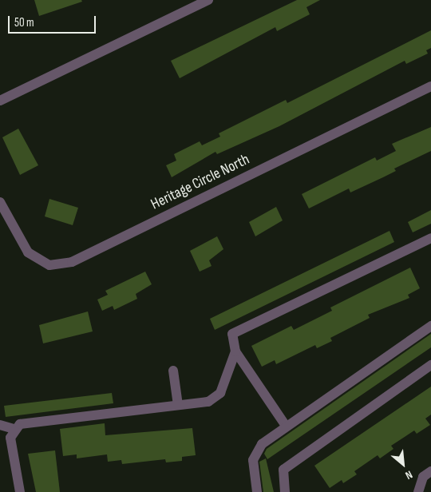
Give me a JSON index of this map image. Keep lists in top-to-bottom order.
{
  "streets": {
    "street": ["Heritage Circle North"]
  },
  "scale_bar": "50 m",
  "north": "bottom right"
}
